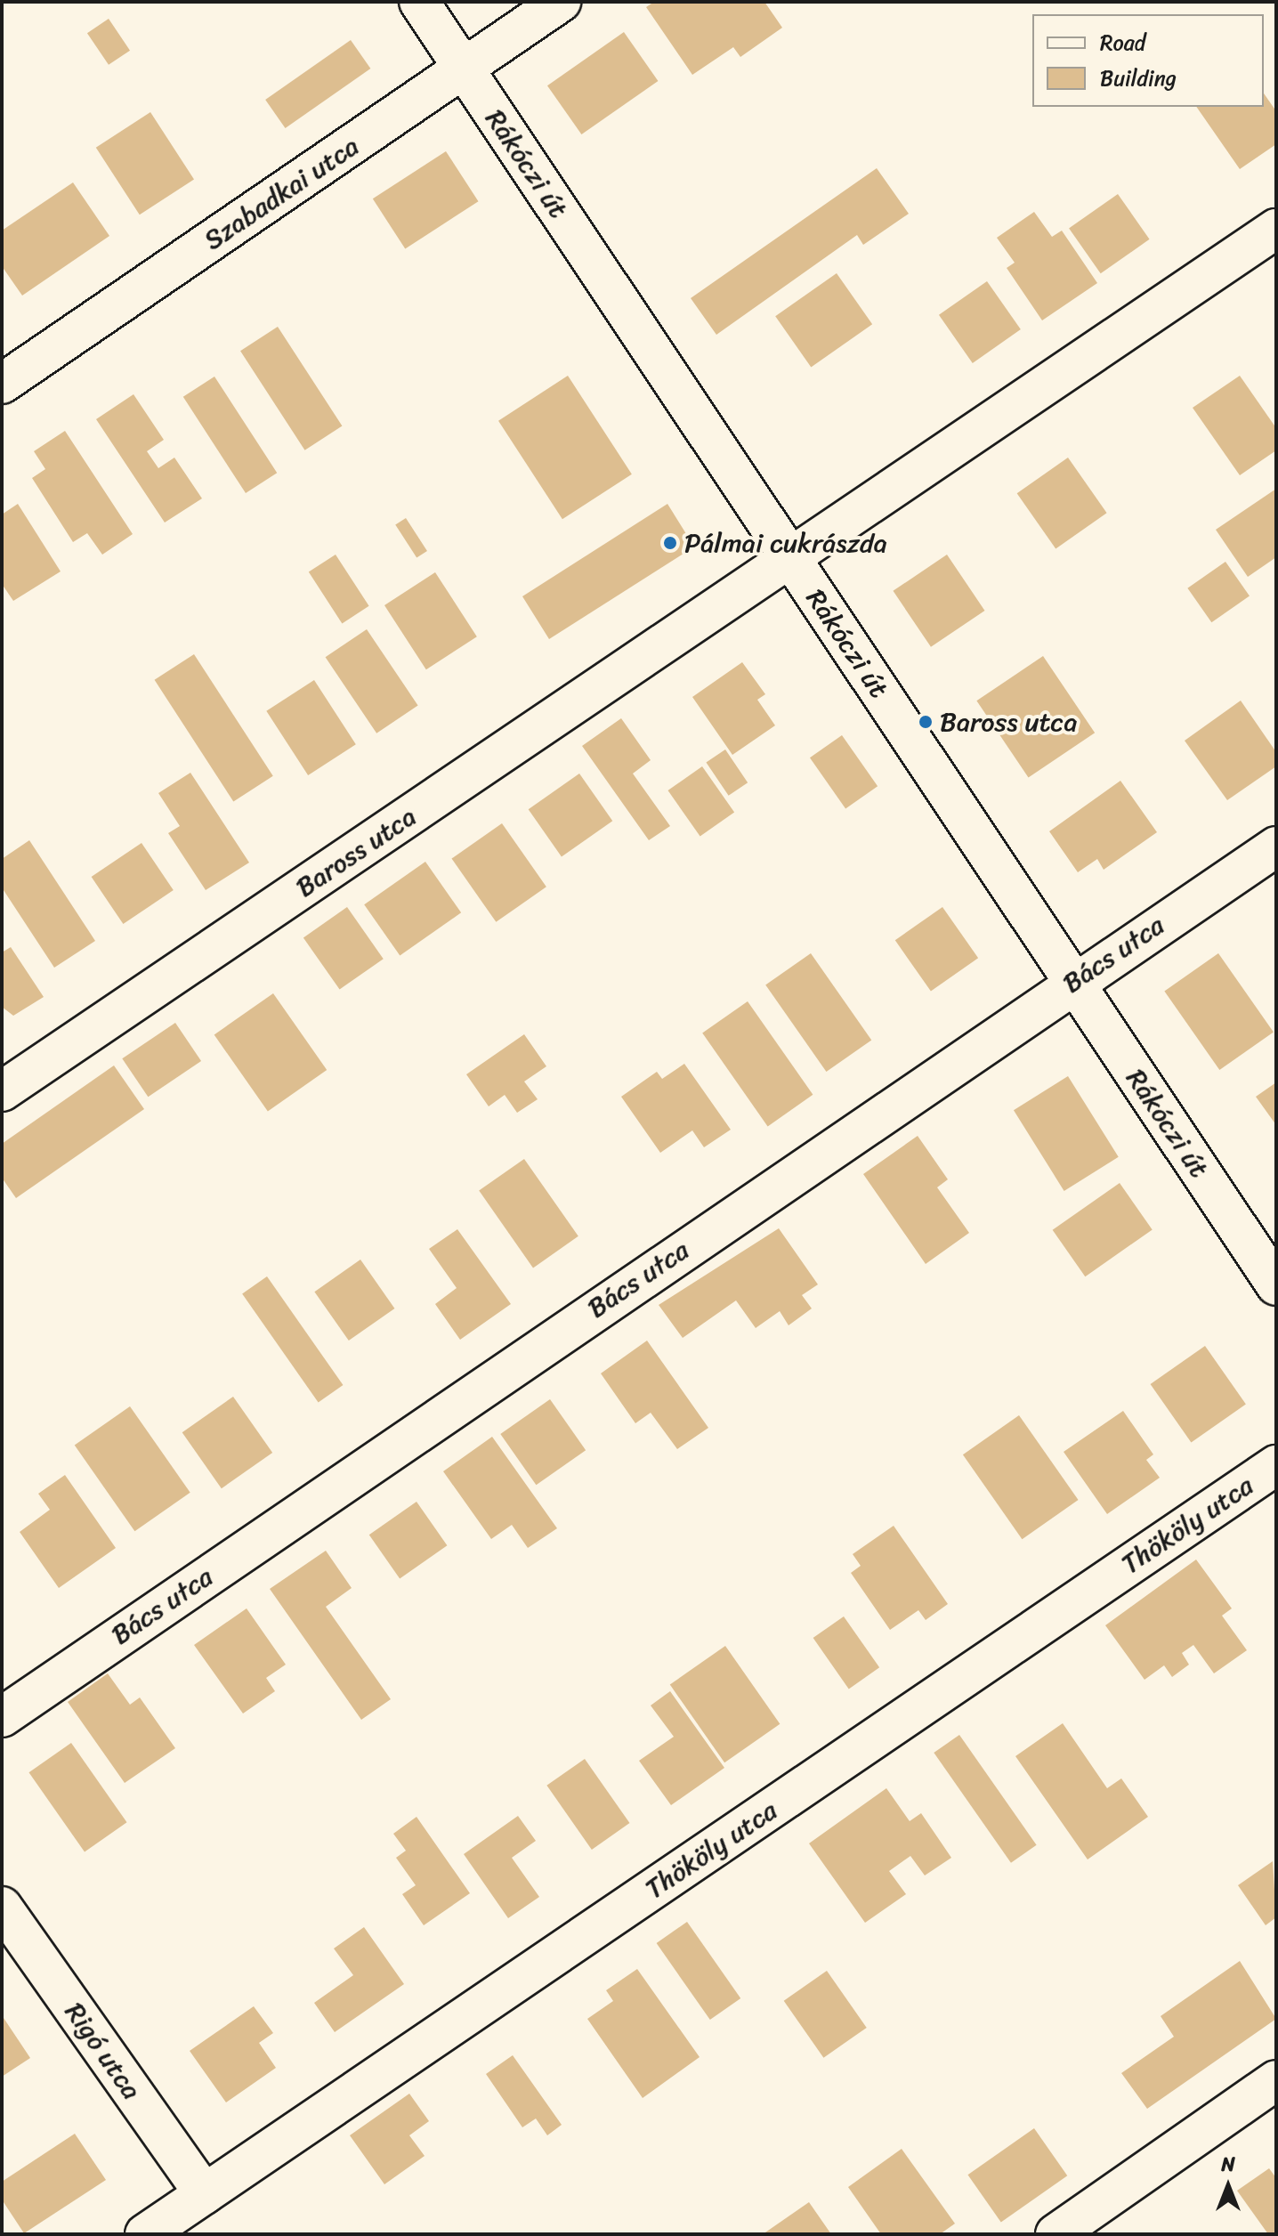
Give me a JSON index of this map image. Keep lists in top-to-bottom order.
{
  "streets": {
    "street": [
      "Rákóczi út",
      "Szabadkai utca",
      "Baross utca",
      "Bács utca",
      "Thököly utca",
      "Rigó utca"
    ]
  },
  "crossings": [
    ["Rákóczi út", "Szabadkai utca"],
    ["Rákóczi út", "Baross utca"],
    ["Rákóczi út", "Bács utca"],
    ["Thököly utca", "Rigó utca"]
  ],
  "places": ["Pálmai cukrászda", "Baross utca"],
  "legend": ["Road", "Building"],
  "north": "top"
}
